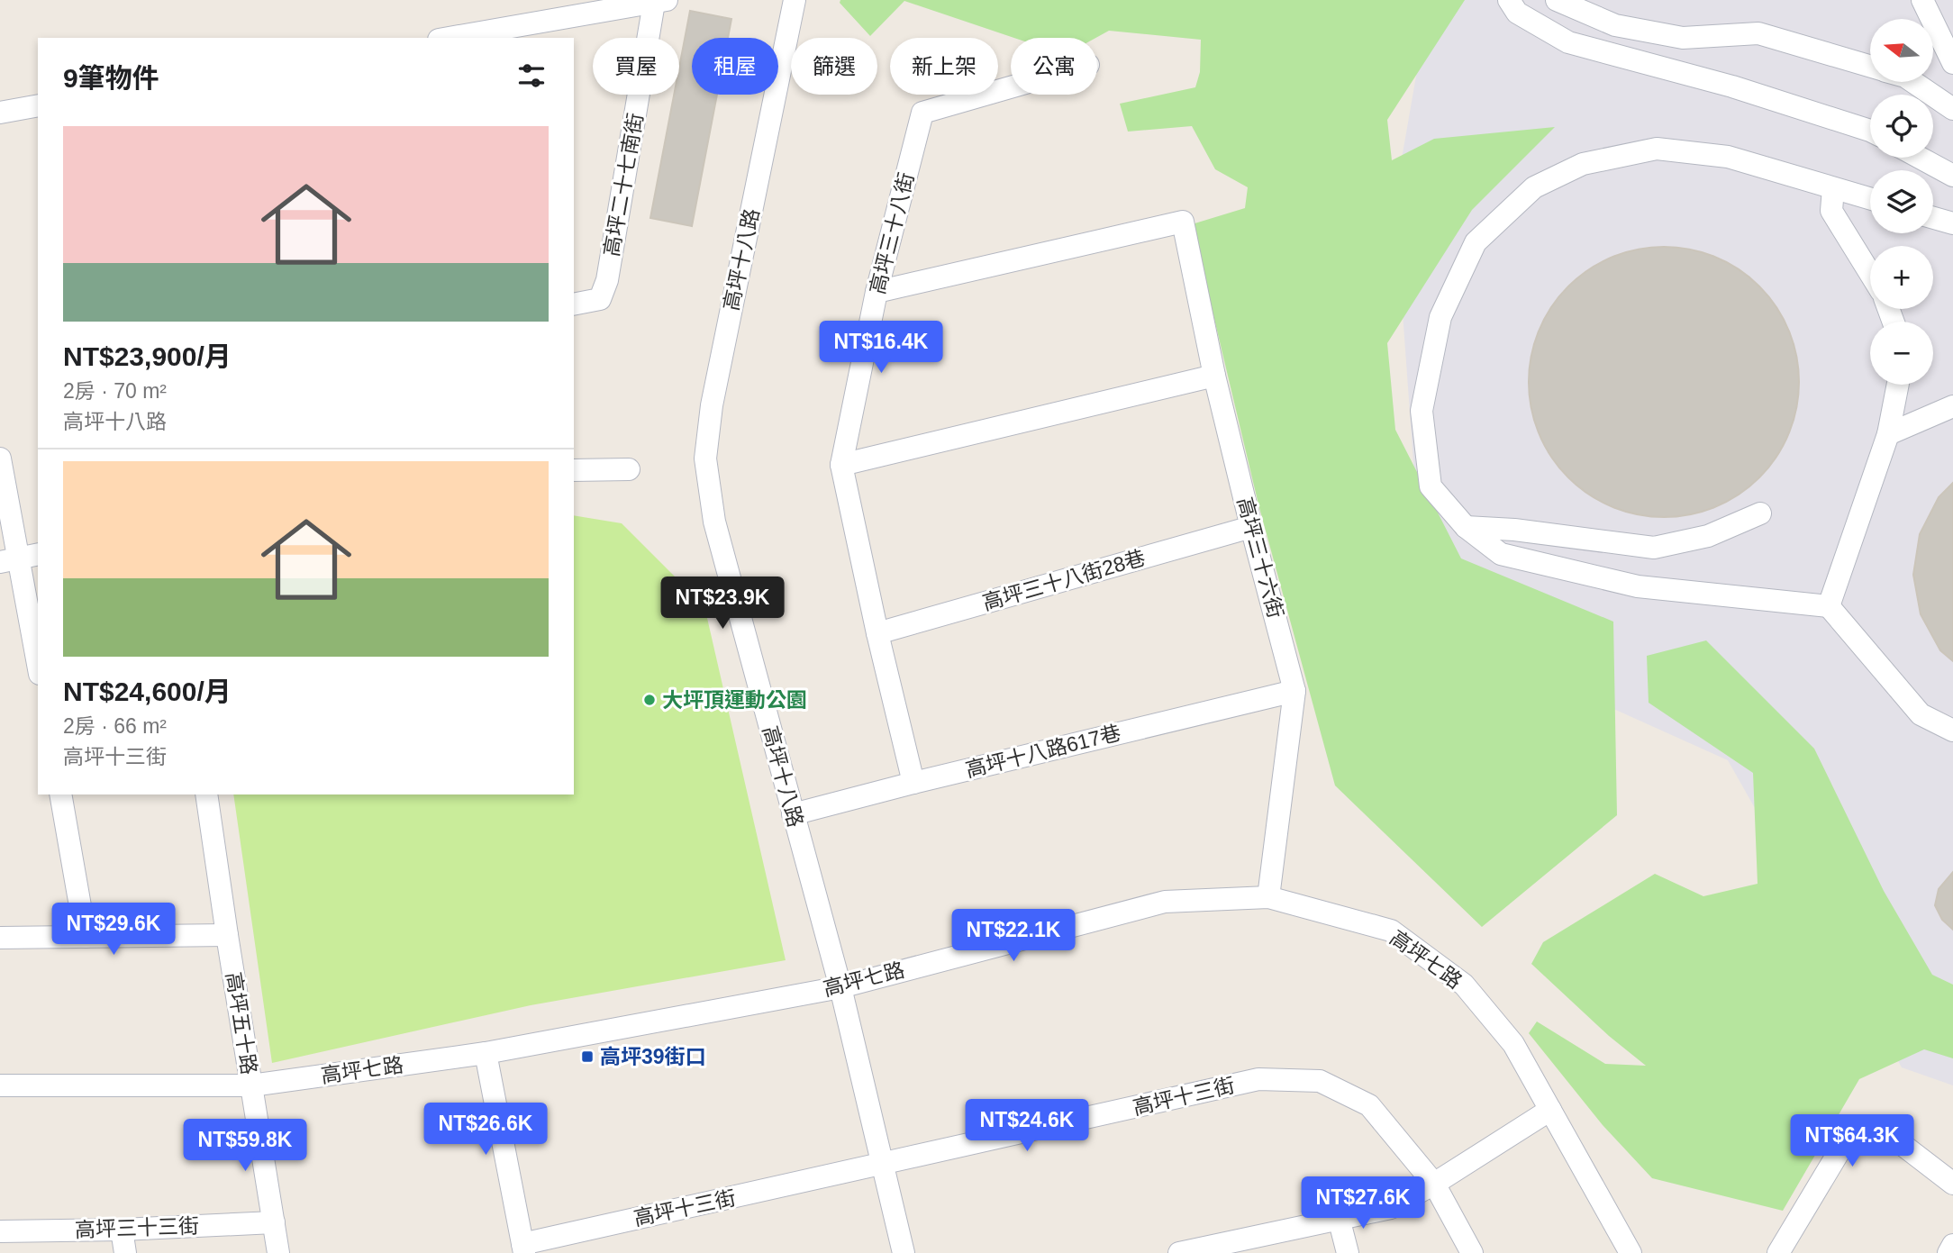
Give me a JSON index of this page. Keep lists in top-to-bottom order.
{
  "streets": {
    "street": [
      "高坪二十七南街",
      "高坪三十八街",
      "高坪十八路",
      "高坪三十六街",
      "高坪三十八街28巷",
      "高坪十八路617巷",
      "高坪七路",
      "高坪五十路",
      "高坪十三街",
      "高坪三十三街"
    ]
  },
  "crossings": [
    ["高坪三十八街", "高坪三十六街"],
    ["高坪三十八街", "高坪三十八街28巷"],
    ["高坪三十八街", "高坪十八路617巷"],
    ["高坪十八路", "高坪十八路617巷"],
    ["高坪十八路", "高坪七路"],
    ["高坪十八路", "高坪十三街"],
    ["高坪三十六街", "高坪三十八街28巷"],
    ["高坪三十六街", "高坪十八路617巷"],
    ["高坪三十六街", "高坪七路"],
    ["高坪七路", "高坪五十路"],
    ["高坪五十路", "高坪三十三街"]
  ],
  "places": {
    "other": ["大坪頂運動公園"],
    "transit": ["高坪39街口"]
  },
  "north": "left",
  "page": {
    "map_buttons": ["+", "−"],
    "chip": [
      "買屋",
      "租屋",
      "篩選",
      "新上架",
      "公寓"
    ],
    "heading": "9筆物件",
    "list": [
      {
        "name": "NT$23,900/月",
        "note": "2房 · 70 m² · 高坪十八路"
      },
      {
        "name": "NT$24,600/月",
        "note": "2房 · 66 m² · 高坪十三街"
      }
    ],
    "price": [
      "NT$16.4K",
      "NT$23.9K",
      "NT$29.6K",
      "NT$22.1K",
      "NT$24.6K",
      "NT$26.6K",
      "NT$64.3K",
      "NT$59.8K",
      "NT$27.6K"
    ]
  }
}
